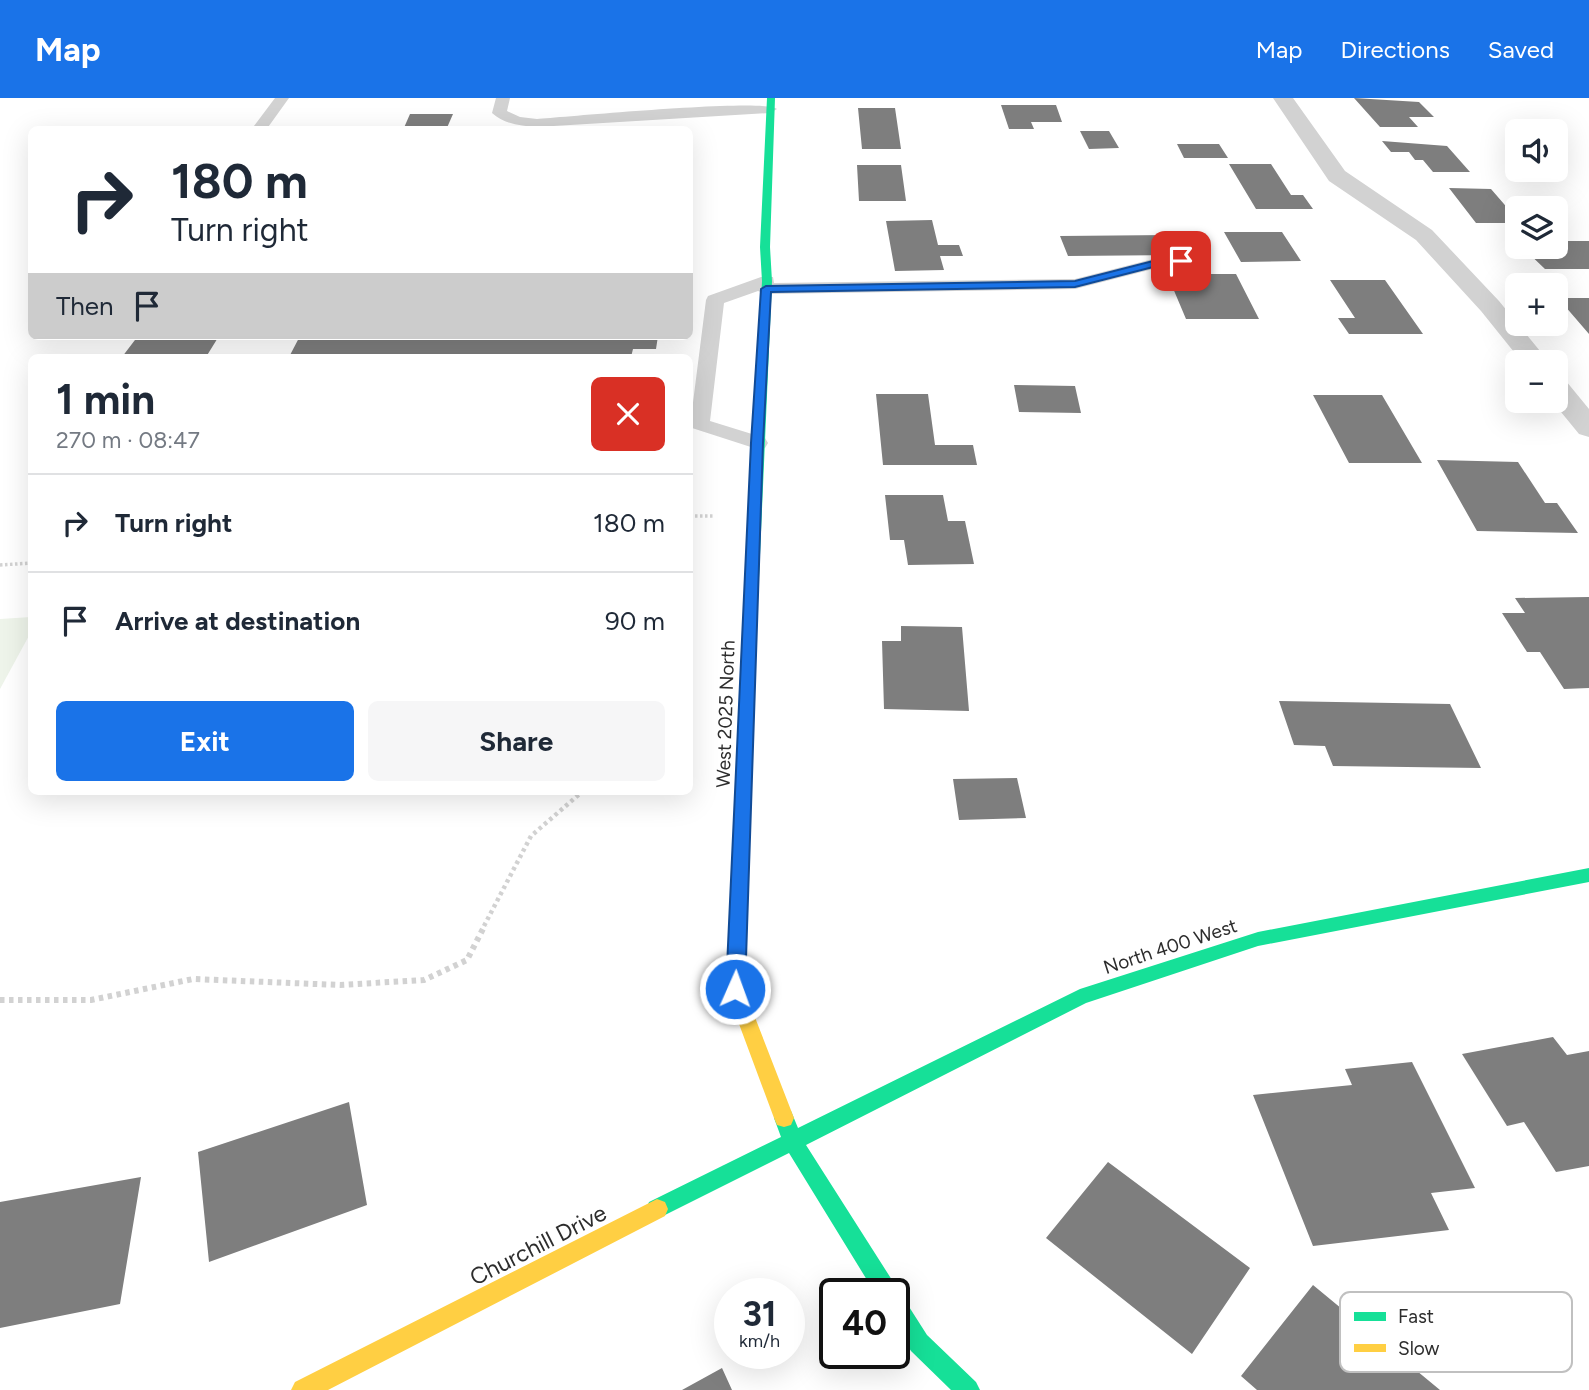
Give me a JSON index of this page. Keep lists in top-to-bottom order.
{
  "streets": {
    "street": ["West 2025 North", "North 400 West", "Churchill Drive"]
  },
  "crossings": [
    ["West 2025 North", "North 400 West"],
    ["West 2025 North", "Churchill Drive"],
    ["North 400 West", "Churchill Drive"]
  ],
  "legend": ["Fast", "Slow"],
  "page": {
    "header": "Map",
    "nav": ["Map", "Directions", "Saved"],
    "map_buttons": ["+", "−"],
    "turn": ["180 m", "Turn right"],
    "then": "Then",
    "heading": ["1 min", "270 m · 08:47"],
    "list": [
      {
        "name": "Turn right",
        "value": "180 m"
      },
      {
        "name": "Arrive at destination",
        "value": "90 m"
      }
    ],
    "buttons": ["Exit", "Share"],
    "speed": "31 km/h",
    "limit": "40"
  }
}
